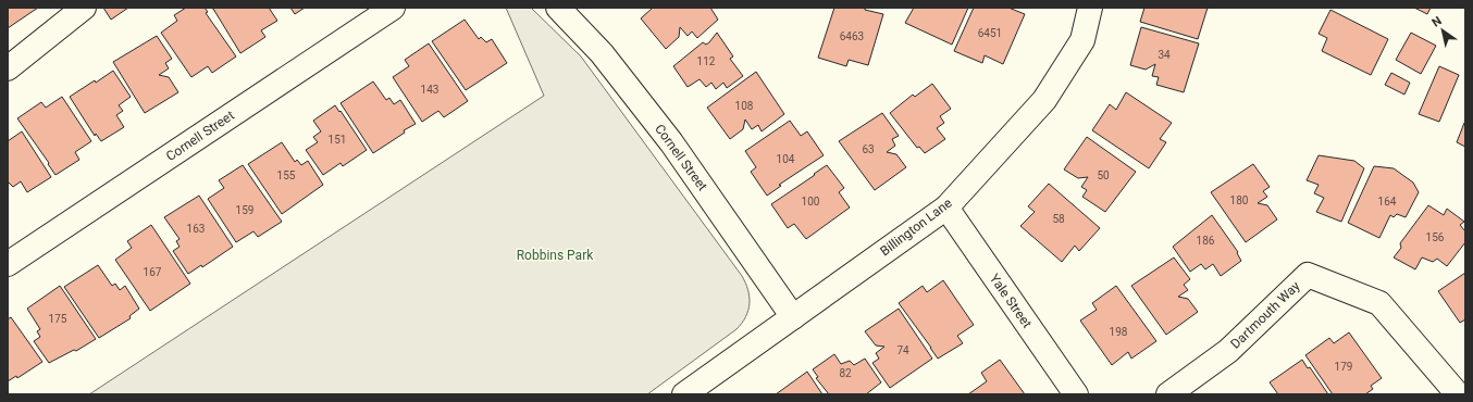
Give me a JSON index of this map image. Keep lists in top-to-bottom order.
{
  "streets": {
    "street": [
      "Cornell Street",
      "Billington Lane",
      "Yale Street",
      "Dartmouth Way"
    ]
  },
  "crossings": [
    ["Cornell Street", "Billington Lane"],
    ["Billington Lane", "Yale Street"]
  ],
  "parks": ["Robbins Park"],
  "house_numbers": [
    "6451",
    "6463",
    "34",
    "112",
    "143",
    "108",
    "151",
    "63",
    "104",
    "155",
    "50",
    "180",
    "100",
    "164",
    "159",
    "58",
    "163",
    "156",
    "186",
    "167",
    "175",
    "198",
    "74",
    "179",
    "82"
  ],
  "north": "top left"
}
